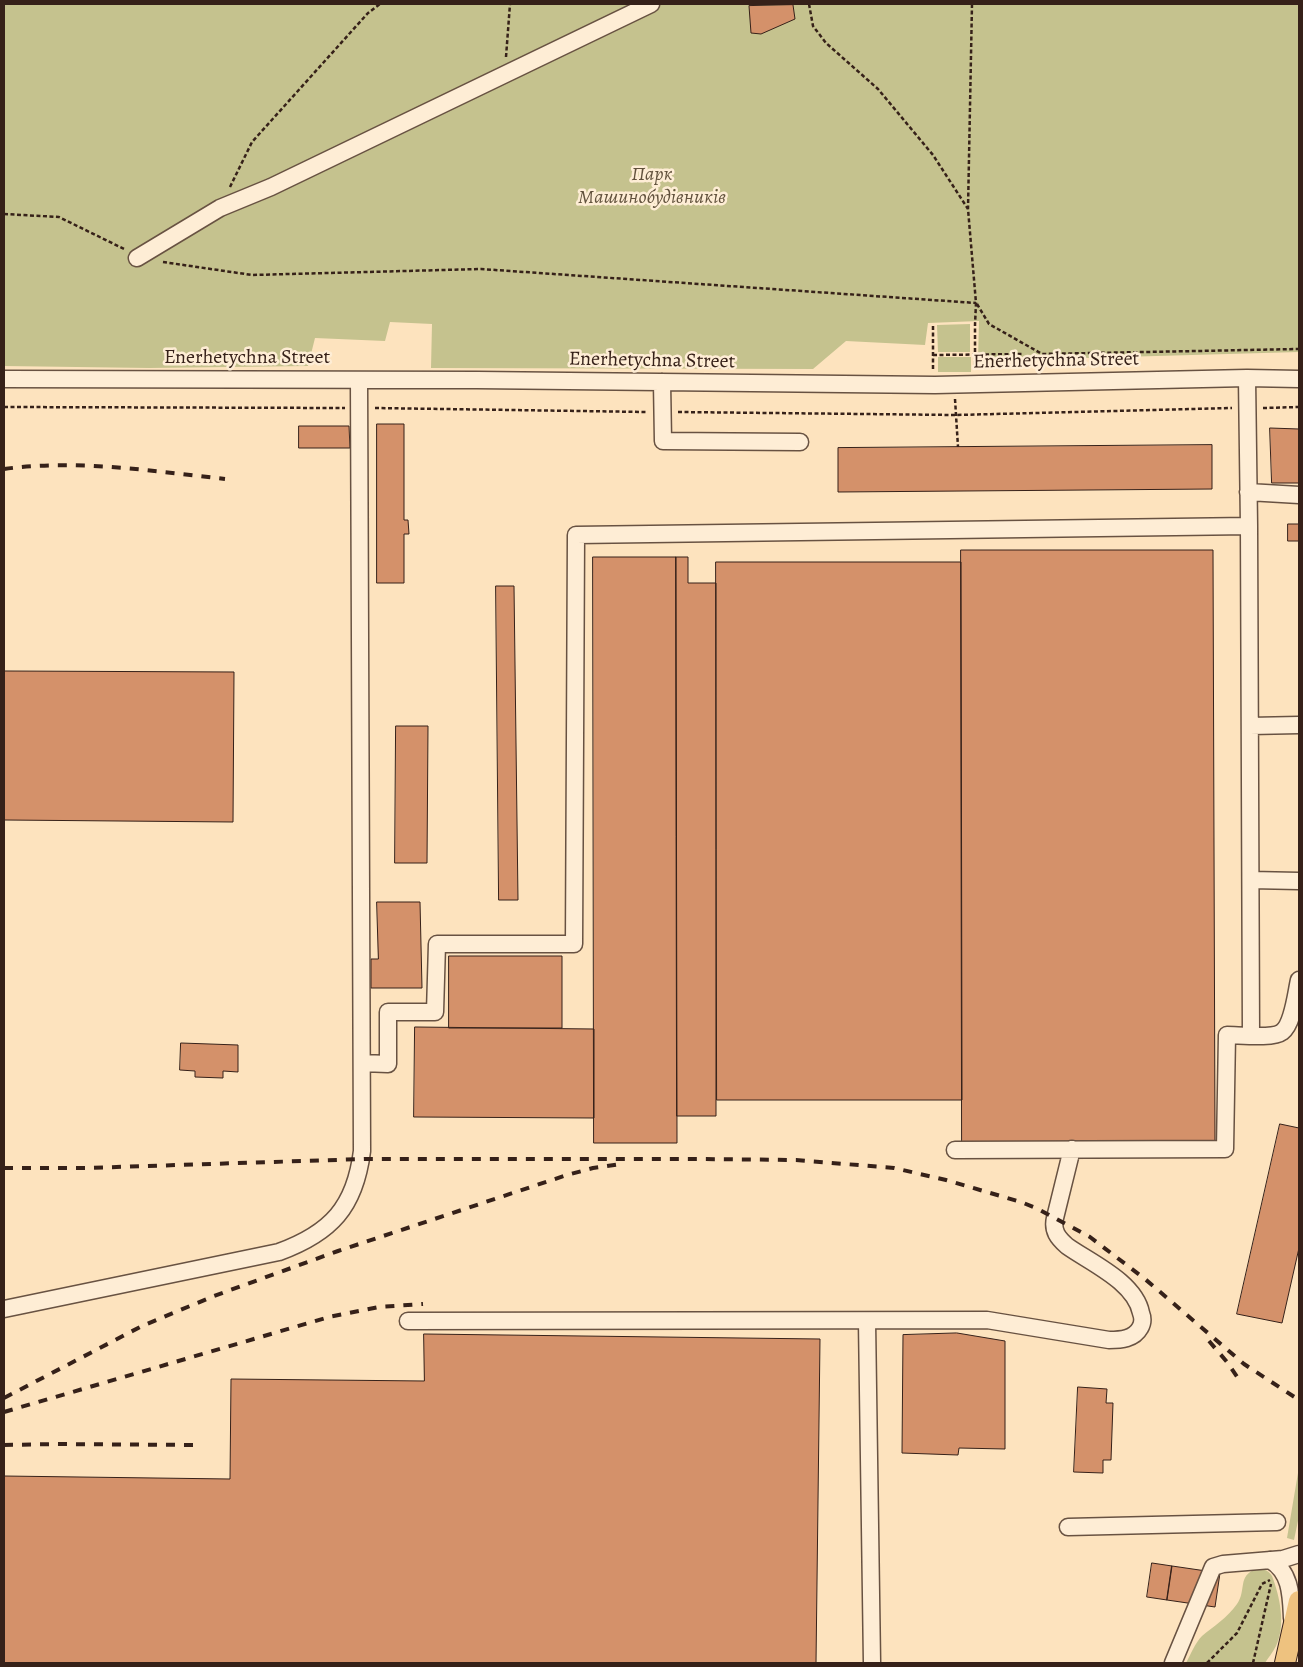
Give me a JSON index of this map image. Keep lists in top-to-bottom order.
{
  "streets": {
    "street": ["Enerhetychna Street"]
  },
  "parks": ["Парк Машинобудівників"]
}
